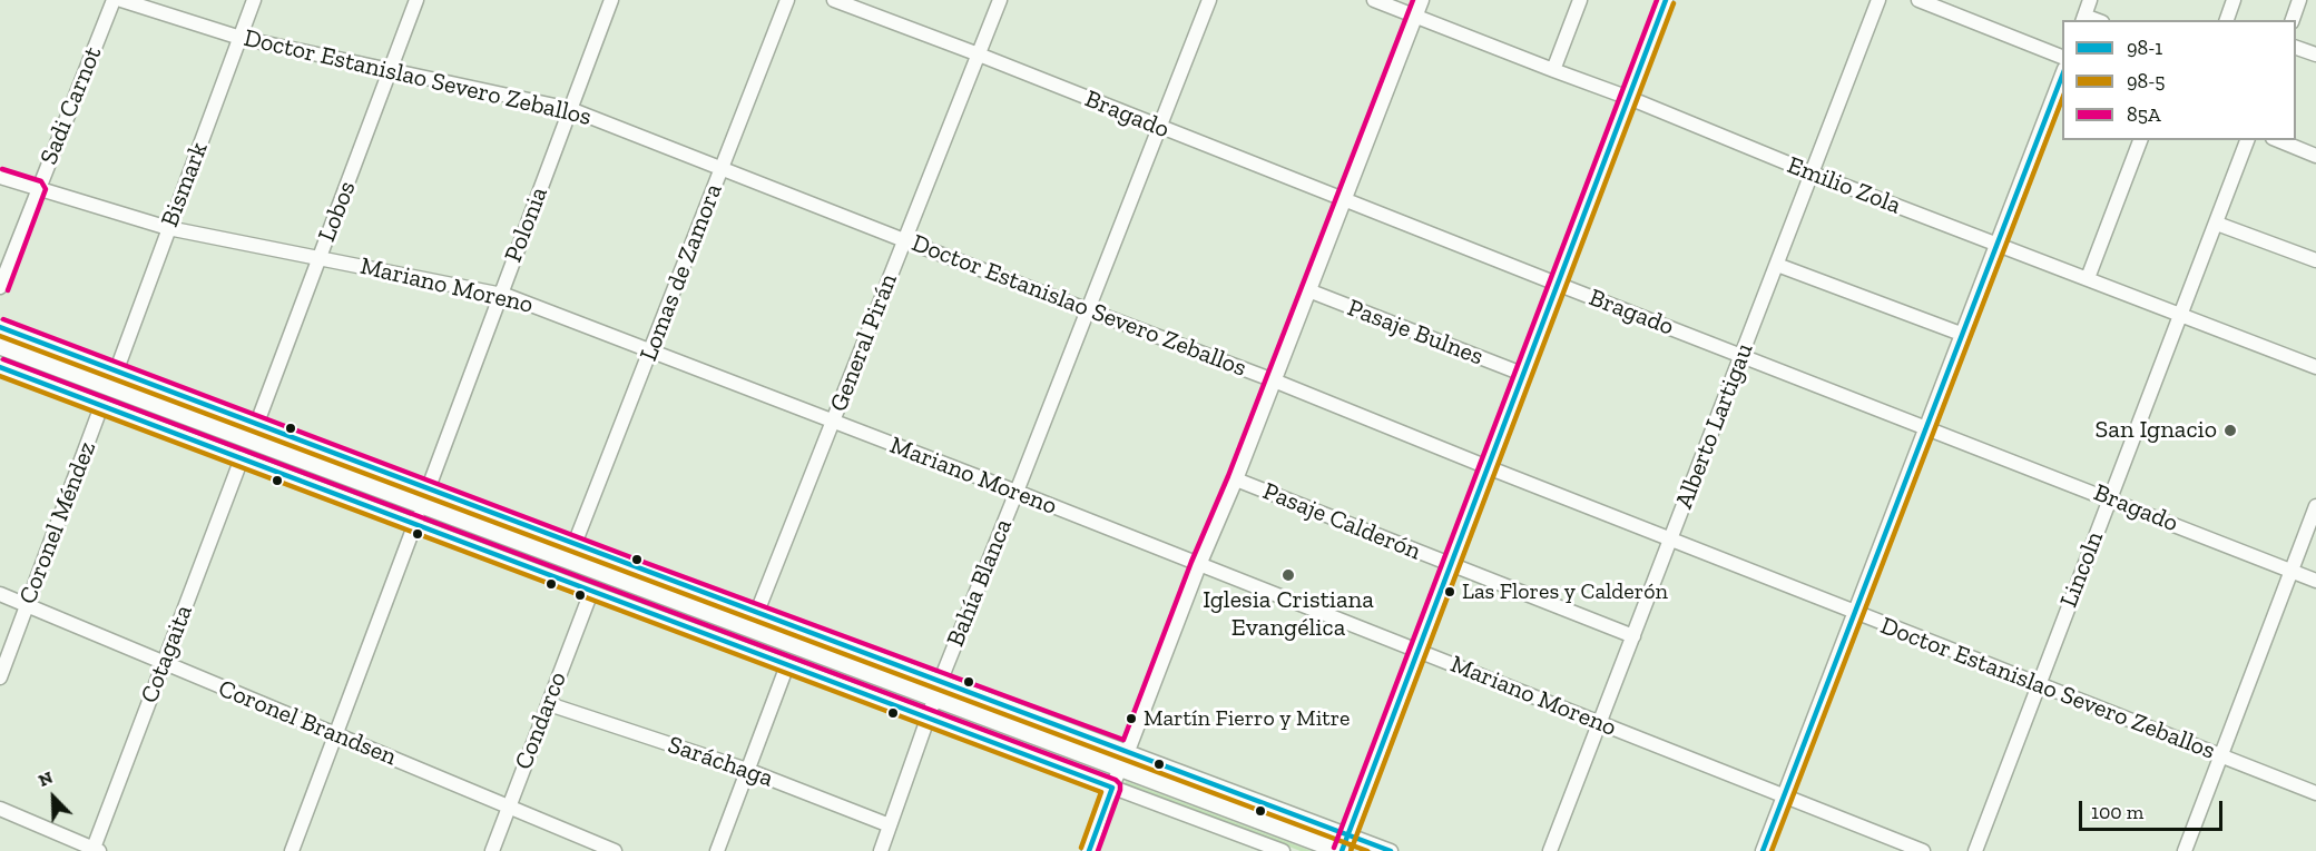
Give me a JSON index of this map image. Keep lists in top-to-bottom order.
{
  "streets": {
    "street": [
      "Doctor Estanislao Severo Zeballos",
      "Sadi Carnot",
      "Bragado",
      "Bismark",
      "Emilio Zola",
      "Lobos",
      "Polonia",
      "Lomas de Zamora",
      "Mariano Moreno",
      "Pasaje Bulnes",
      "General Pirán",
      "Alberto Lartigau",
      "Pasaje Calderón",
      "Coronel Méndez",
      "Lincoln",
      "Bahía Blanca",
      "Cotagaita",
      "Condarco",
      "Coronel Brandsen",
      "Saráchaga"
    ]
  },
  "crossings": [
    ["Doctor Estanislao Severo Zeballos", "Bismark"],
    ["Doctor Estanislao Severo Zeballos", "Lobos"],
    ["Doctor Estanislao Severo Zeballos", "Polonia"],
    ["Doctor Estanislao Severo Zeballos", "Lomas de Zamora"],
    ["Doctor Estanislao Severo Zeballos", "General Pirán"],
    ["Doctor Estanislao Severo Zeballos", "Alberto Lartigau"],
    ["Doctor Estanislao Severo Zeballos", "Lincoln"],
    ["Doctor Estanislao Severo Zeballos", "Bahía Blanca"],
    ["Sadi Carnot", "Mariano Moreno"],
    ["Bragado", "General Pirán"],
    ["Bragado", "Alberto Lartigau"],
    ["Bragado", "Lincoln"],
    ["Bragado", "Bahía Blanca"],
    ["Bismark", "Mariano Moreno"],
    ["Emilio Zola", "Alberto Lartigau"],
    ["Emilio Zola", "Lincoln"],
    ["Lobos", "Mariano Moreno"],
    ["Polonia", "Mariano Moreno"],
    ["Polonia", "Coronel Brandsen"],
    ["Lomas de Zamora", "Mariano Moreno"],
    ["Mariano Moreno", "General Pirán"],
    ["Mariano Moreno", "Alberto Lartigau"],
    ["Mariano Moreno", "Bahía Blanca"],
    ["Alberto Lartigau", "Pasaje Calderón"],
    ["Coronel Méndez", "Coronel Brandsen"],
    ["Bahía Blanca", "Saráchaga"],
    ["Cotagaita", "Coronel Brandsen"],
    ["Condarco", "Coronel Brandsen"],
    ["Condarco", "Saráchaga"]
  ],
  "places": [
    "San Ignacio",
    "Iglesia Cristiana Evangélica",
    "Las Flores y Calderón",
    "Martín Fierro y Mitre"
  ],
  "lines": ["transit line 98-1", "transit line 85A", "transit line 98-5"],
  "legend": ["98-1", "98-5", "85A"],
  "scale_bar": "100 m",
  "north": "top left"
}
